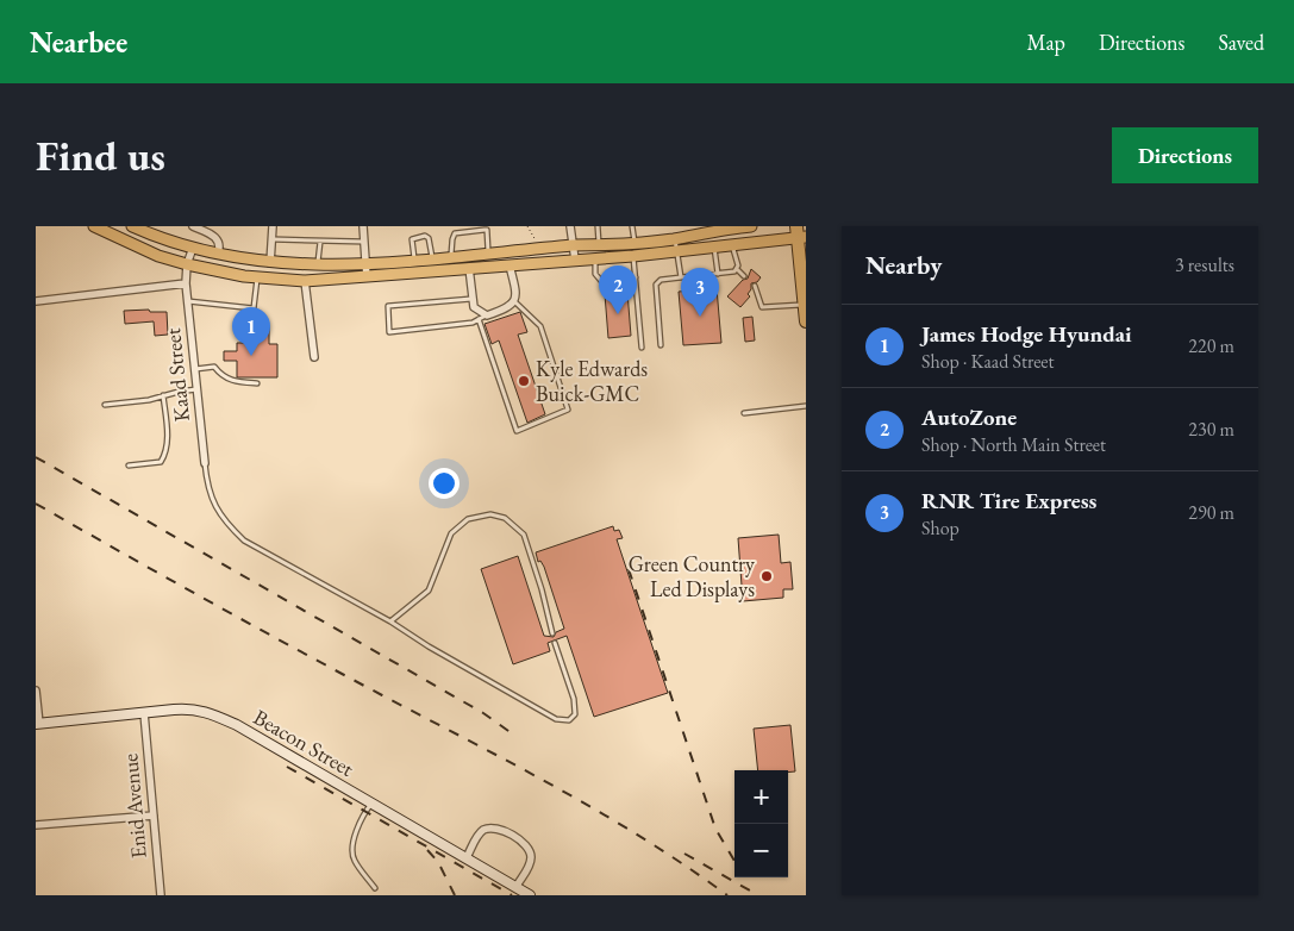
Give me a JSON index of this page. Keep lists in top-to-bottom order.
{
  "streets": {
    "street": ["Kaad Street", "Beacon Street", "Enid Avenue"]
  },
  "crossings": [
    ["Beacon Street", "Enid Avenue"]
  ],
  "places": ["Kyle Edwards Buick-GMC", "Green Country Led Displays"],
  "page": {
    "header": "Nearbee",
    "nav": ["Map", "Directions", "Saved"],
    "buttons": "Directions",
    "title": "Find us",
    "heading": ["Nearby", "3 results"],
    "pins": ["2", "3", "1"],
    "list": [
      {
        "mark": "1",
        "name": "James Hodge Hyundai",
        "note": "Shop · Kaad Street",
        "value": "220 m"
      },
      {
        "mark": "2",
        "name": "AutoZone",
        "note": "Shop · North Main Street",
        "value": "230 m"
      },
      {
        "mark": "3",
        "name": "RNR Tire Express",
        "note": "Shop",
        "value": "290 m"
      }
    ],
    "map_buttons": ["+", "−"]
  }
}
